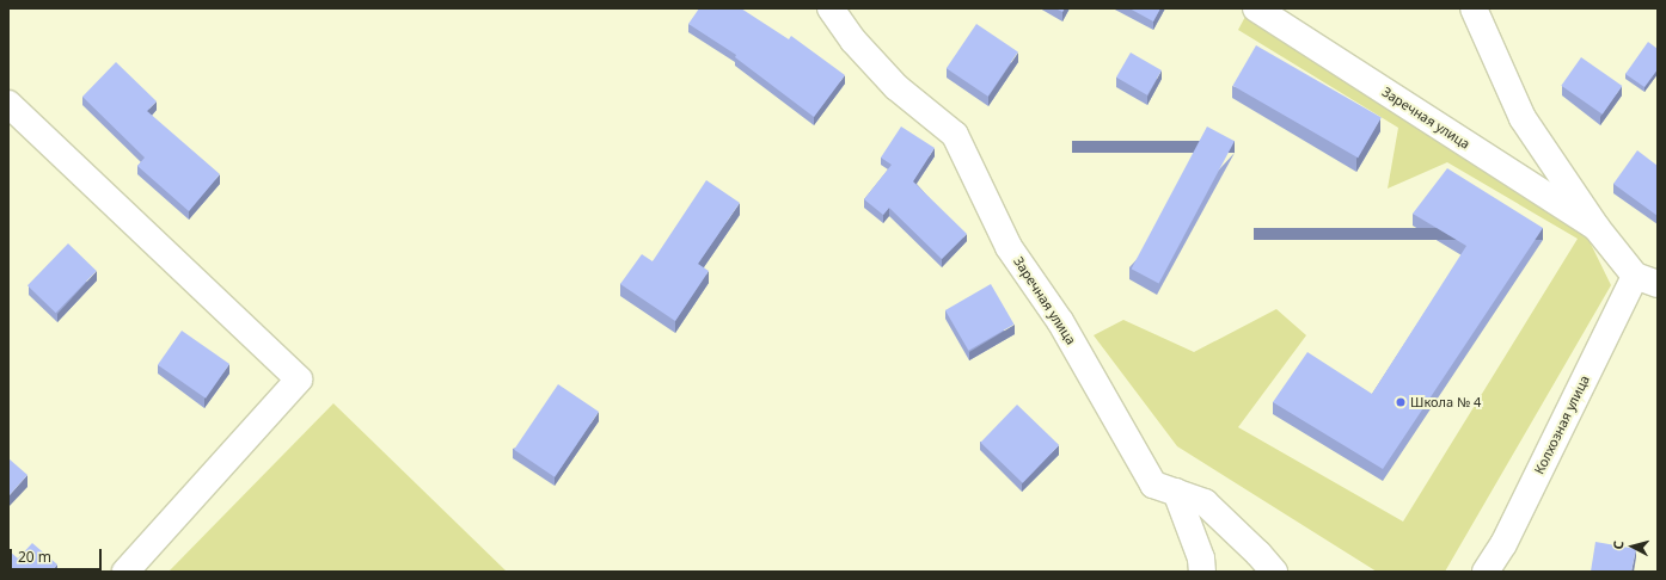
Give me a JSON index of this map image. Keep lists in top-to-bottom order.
{
  "streets": {
    "street": ["Заречная улица", "Колхозная улица"]
  },
  "crossings": [
    ["Заречная улица", "Колхозная улица"]
  ],
  "places": ["Школа № 4"],
  "scale_bar": "20 m",
  "north": "left"
}
